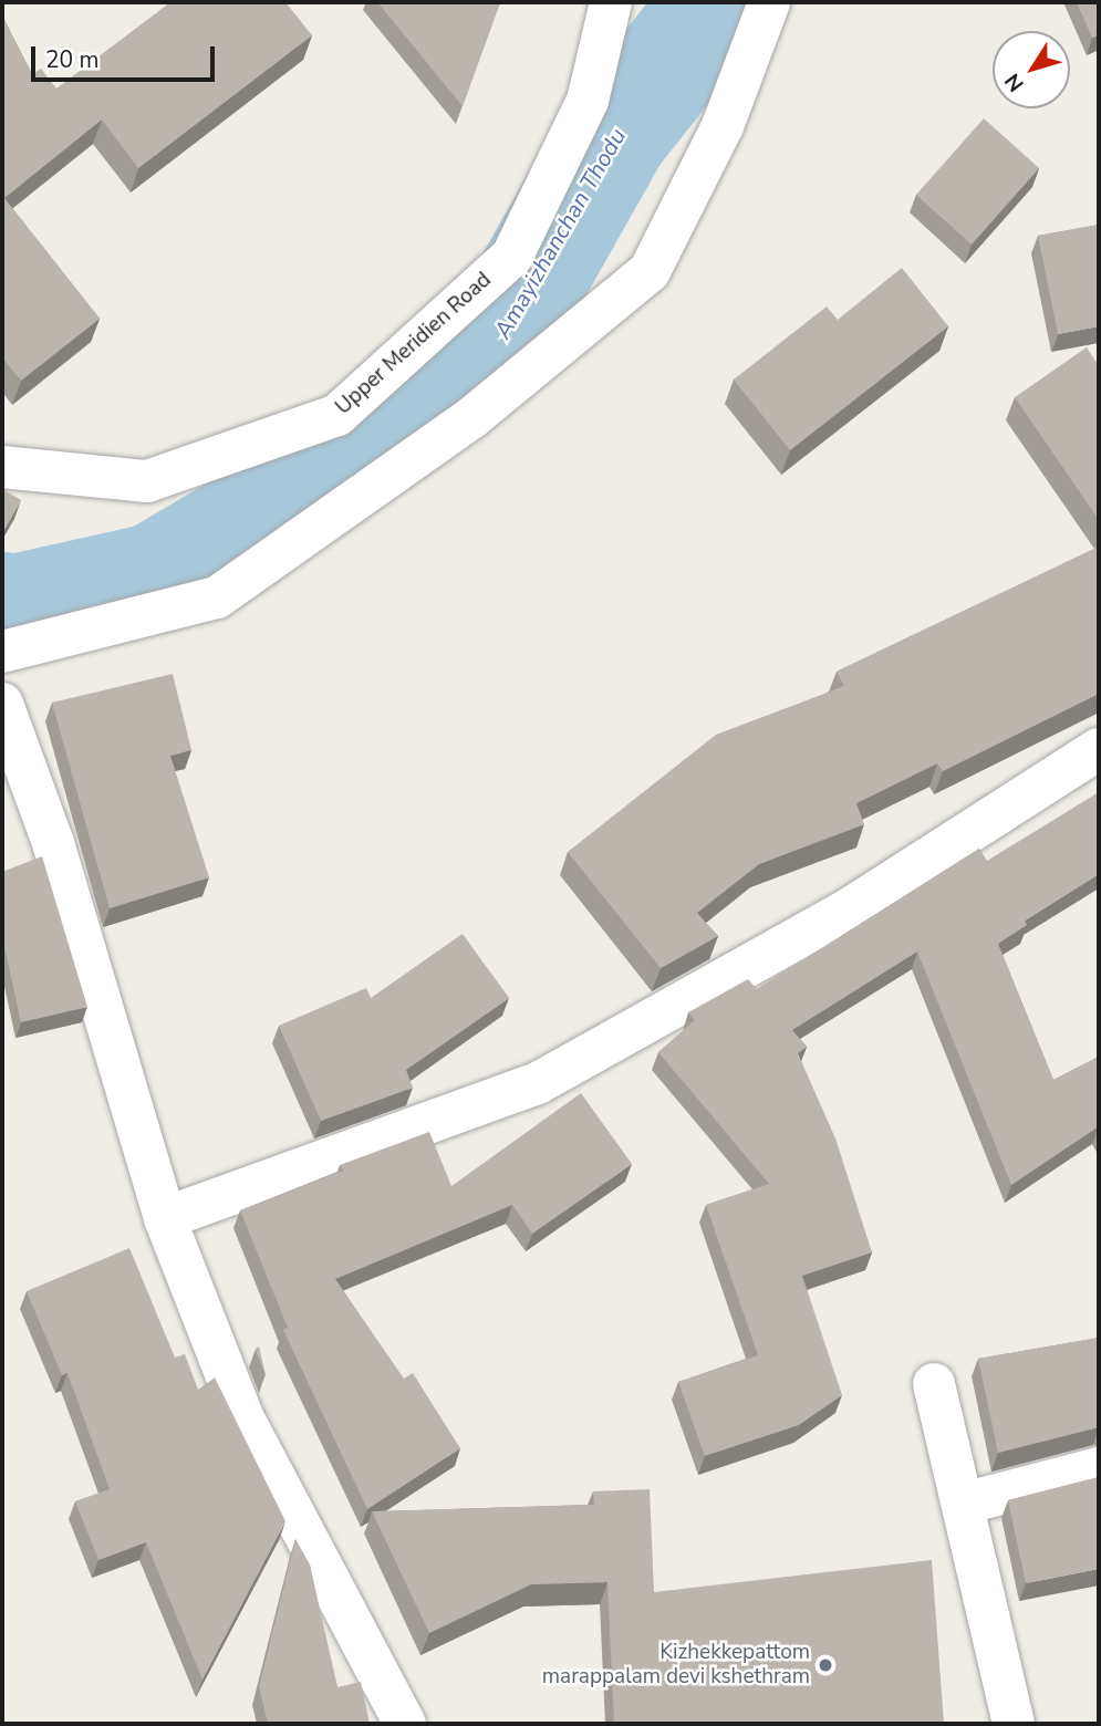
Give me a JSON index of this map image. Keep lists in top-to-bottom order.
{
  "streets": {
    "street": ["Upper Meridien Road"]
  },
  "water": ["Amayizhanchan Thodu"],
  "places": ["Kizhekkepattom marappalam devi kshethram"],
  "scale_bar": "20 m",
  "north": "bottom left"
}
